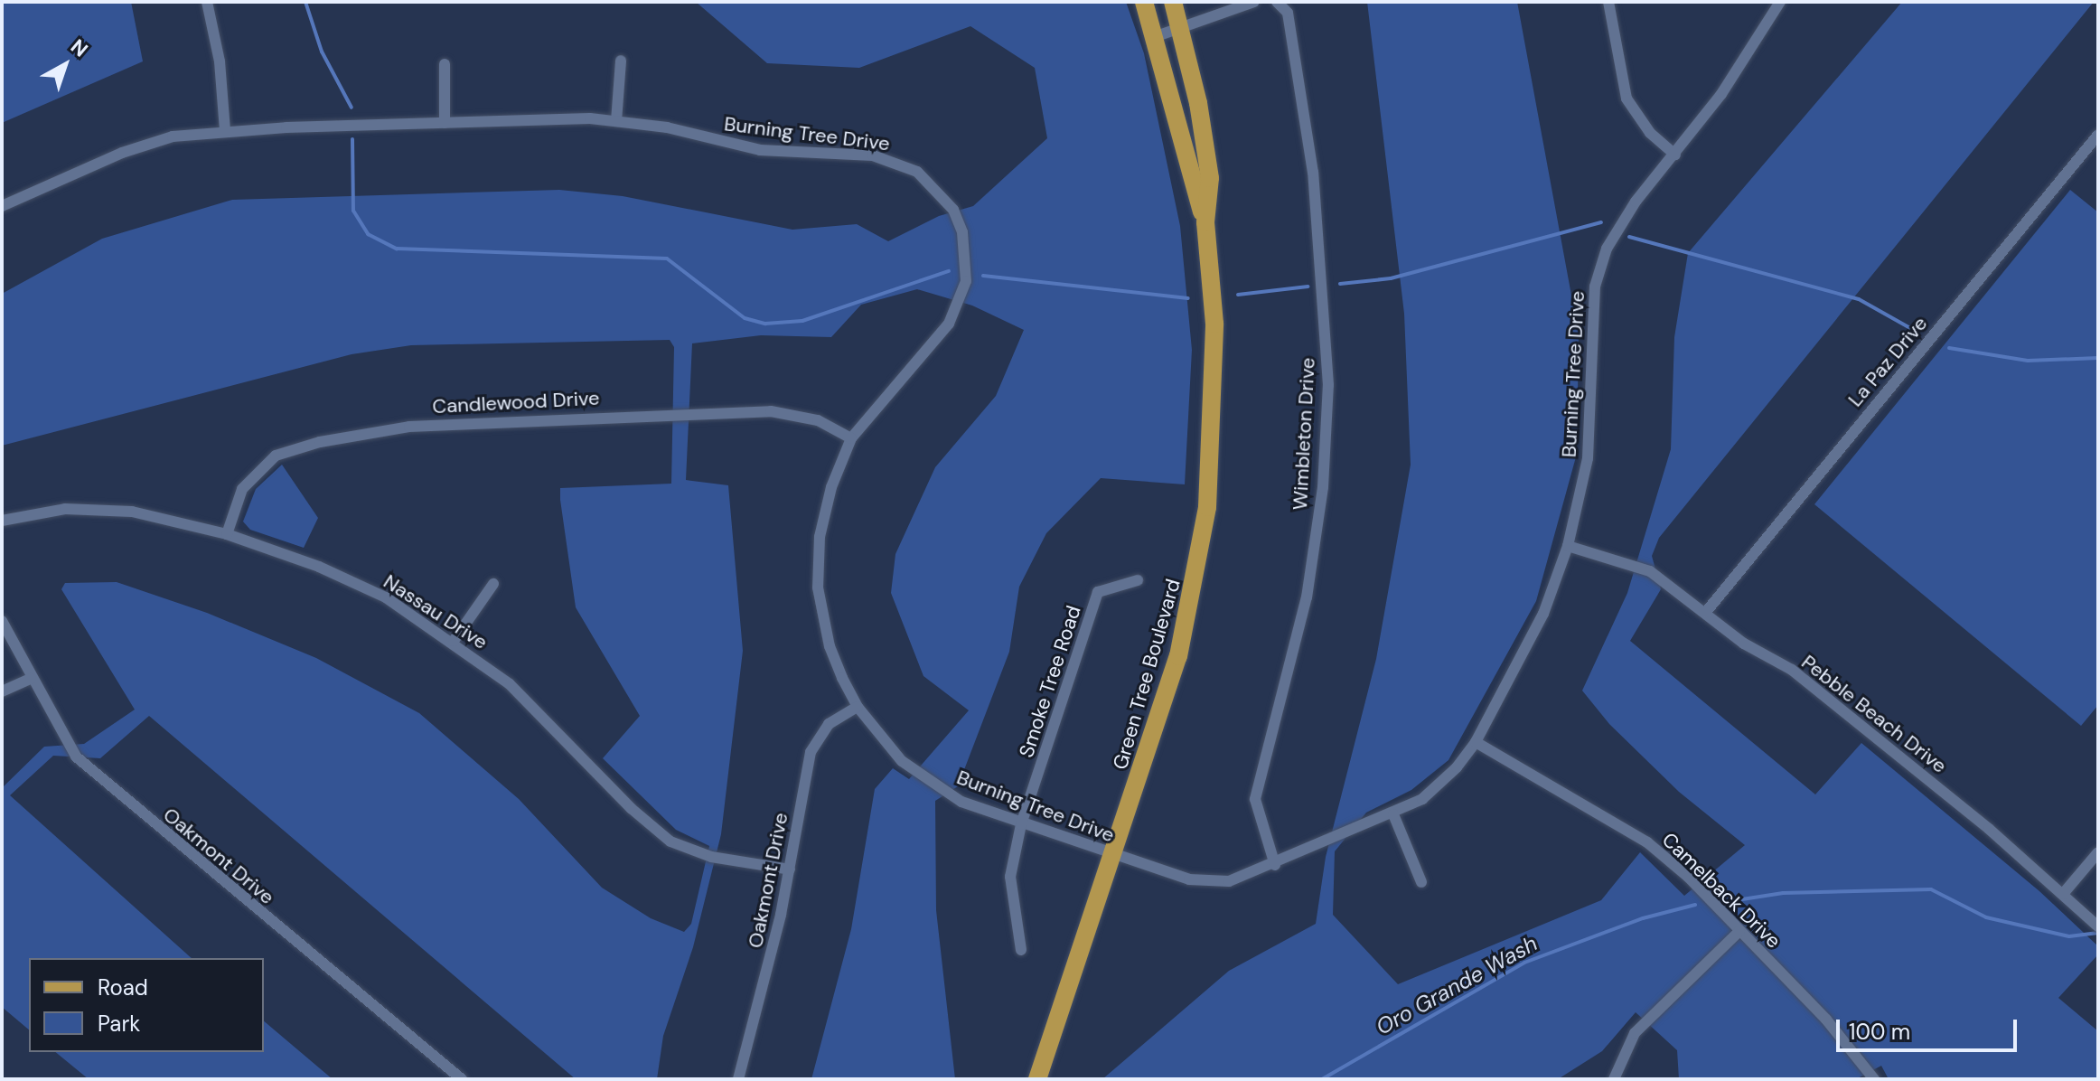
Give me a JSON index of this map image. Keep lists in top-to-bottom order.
{
  "streets": {
    "main road": ["Green Tree Boulevard"],
    "street": [
      "Burning Tree Drive",
      "La Paz Drive",
      "Candlewood Drive",
      "Wimbleton Drive",
      "Nassau Drive",
      "Smoke Tree Road",
      "Pebble Beach Drive",
      "Oakmont Drive",
      "Camelback Drive"
    ]
  },
  "crossings": [
    ["Burning Tree Drive", "Candlewood Drive"],
    ["Burning Tree Drive", "Wimbleton Drive"],
    ["Burning Tree Drive", "Green Tree Boulevard"],
    ["Burning Tree Drive", "Smoke Tree Road"],
    ["Burning Tree Drive", "Pebble Beach Drive"],
    ["Burning Tree Drive", "Oakmont Drive"],
    ["Burning Tree Drive", "Camelback Drive"],
    ["La Paz Drive", "Pebble Beach Drive"],
    ["Candlewood Drive", "Nassau Drive"],
    ["Nassau Drive", "Oakmont Drive"]
  ],
  "water": ["Oro Grande Wash"],
  "legend": ["Road", "Park"],
  "scale_bar": "100 m",
  "north": "top right"
}
